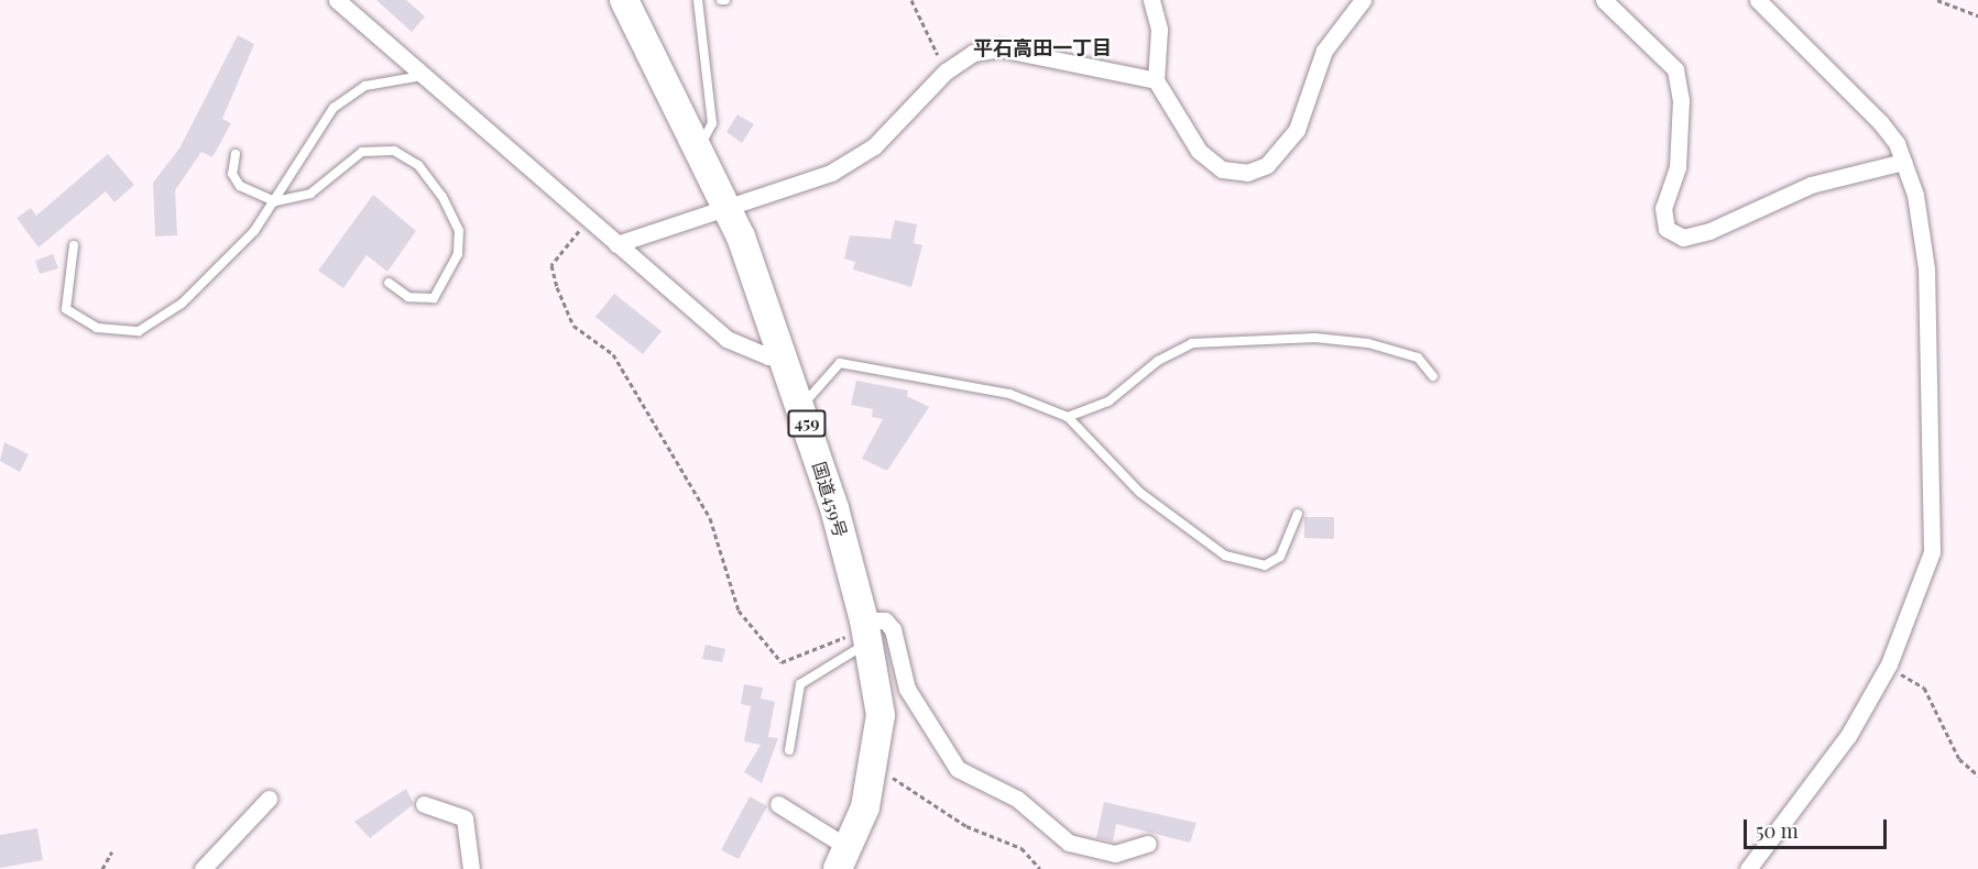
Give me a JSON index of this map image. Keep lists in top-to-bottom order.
{
  "streets": {
    "highway": ["459", "国道459号"]
  },
  "districts": ["平石高田一丁目"],
  "scale_bar": "50 m"
}
